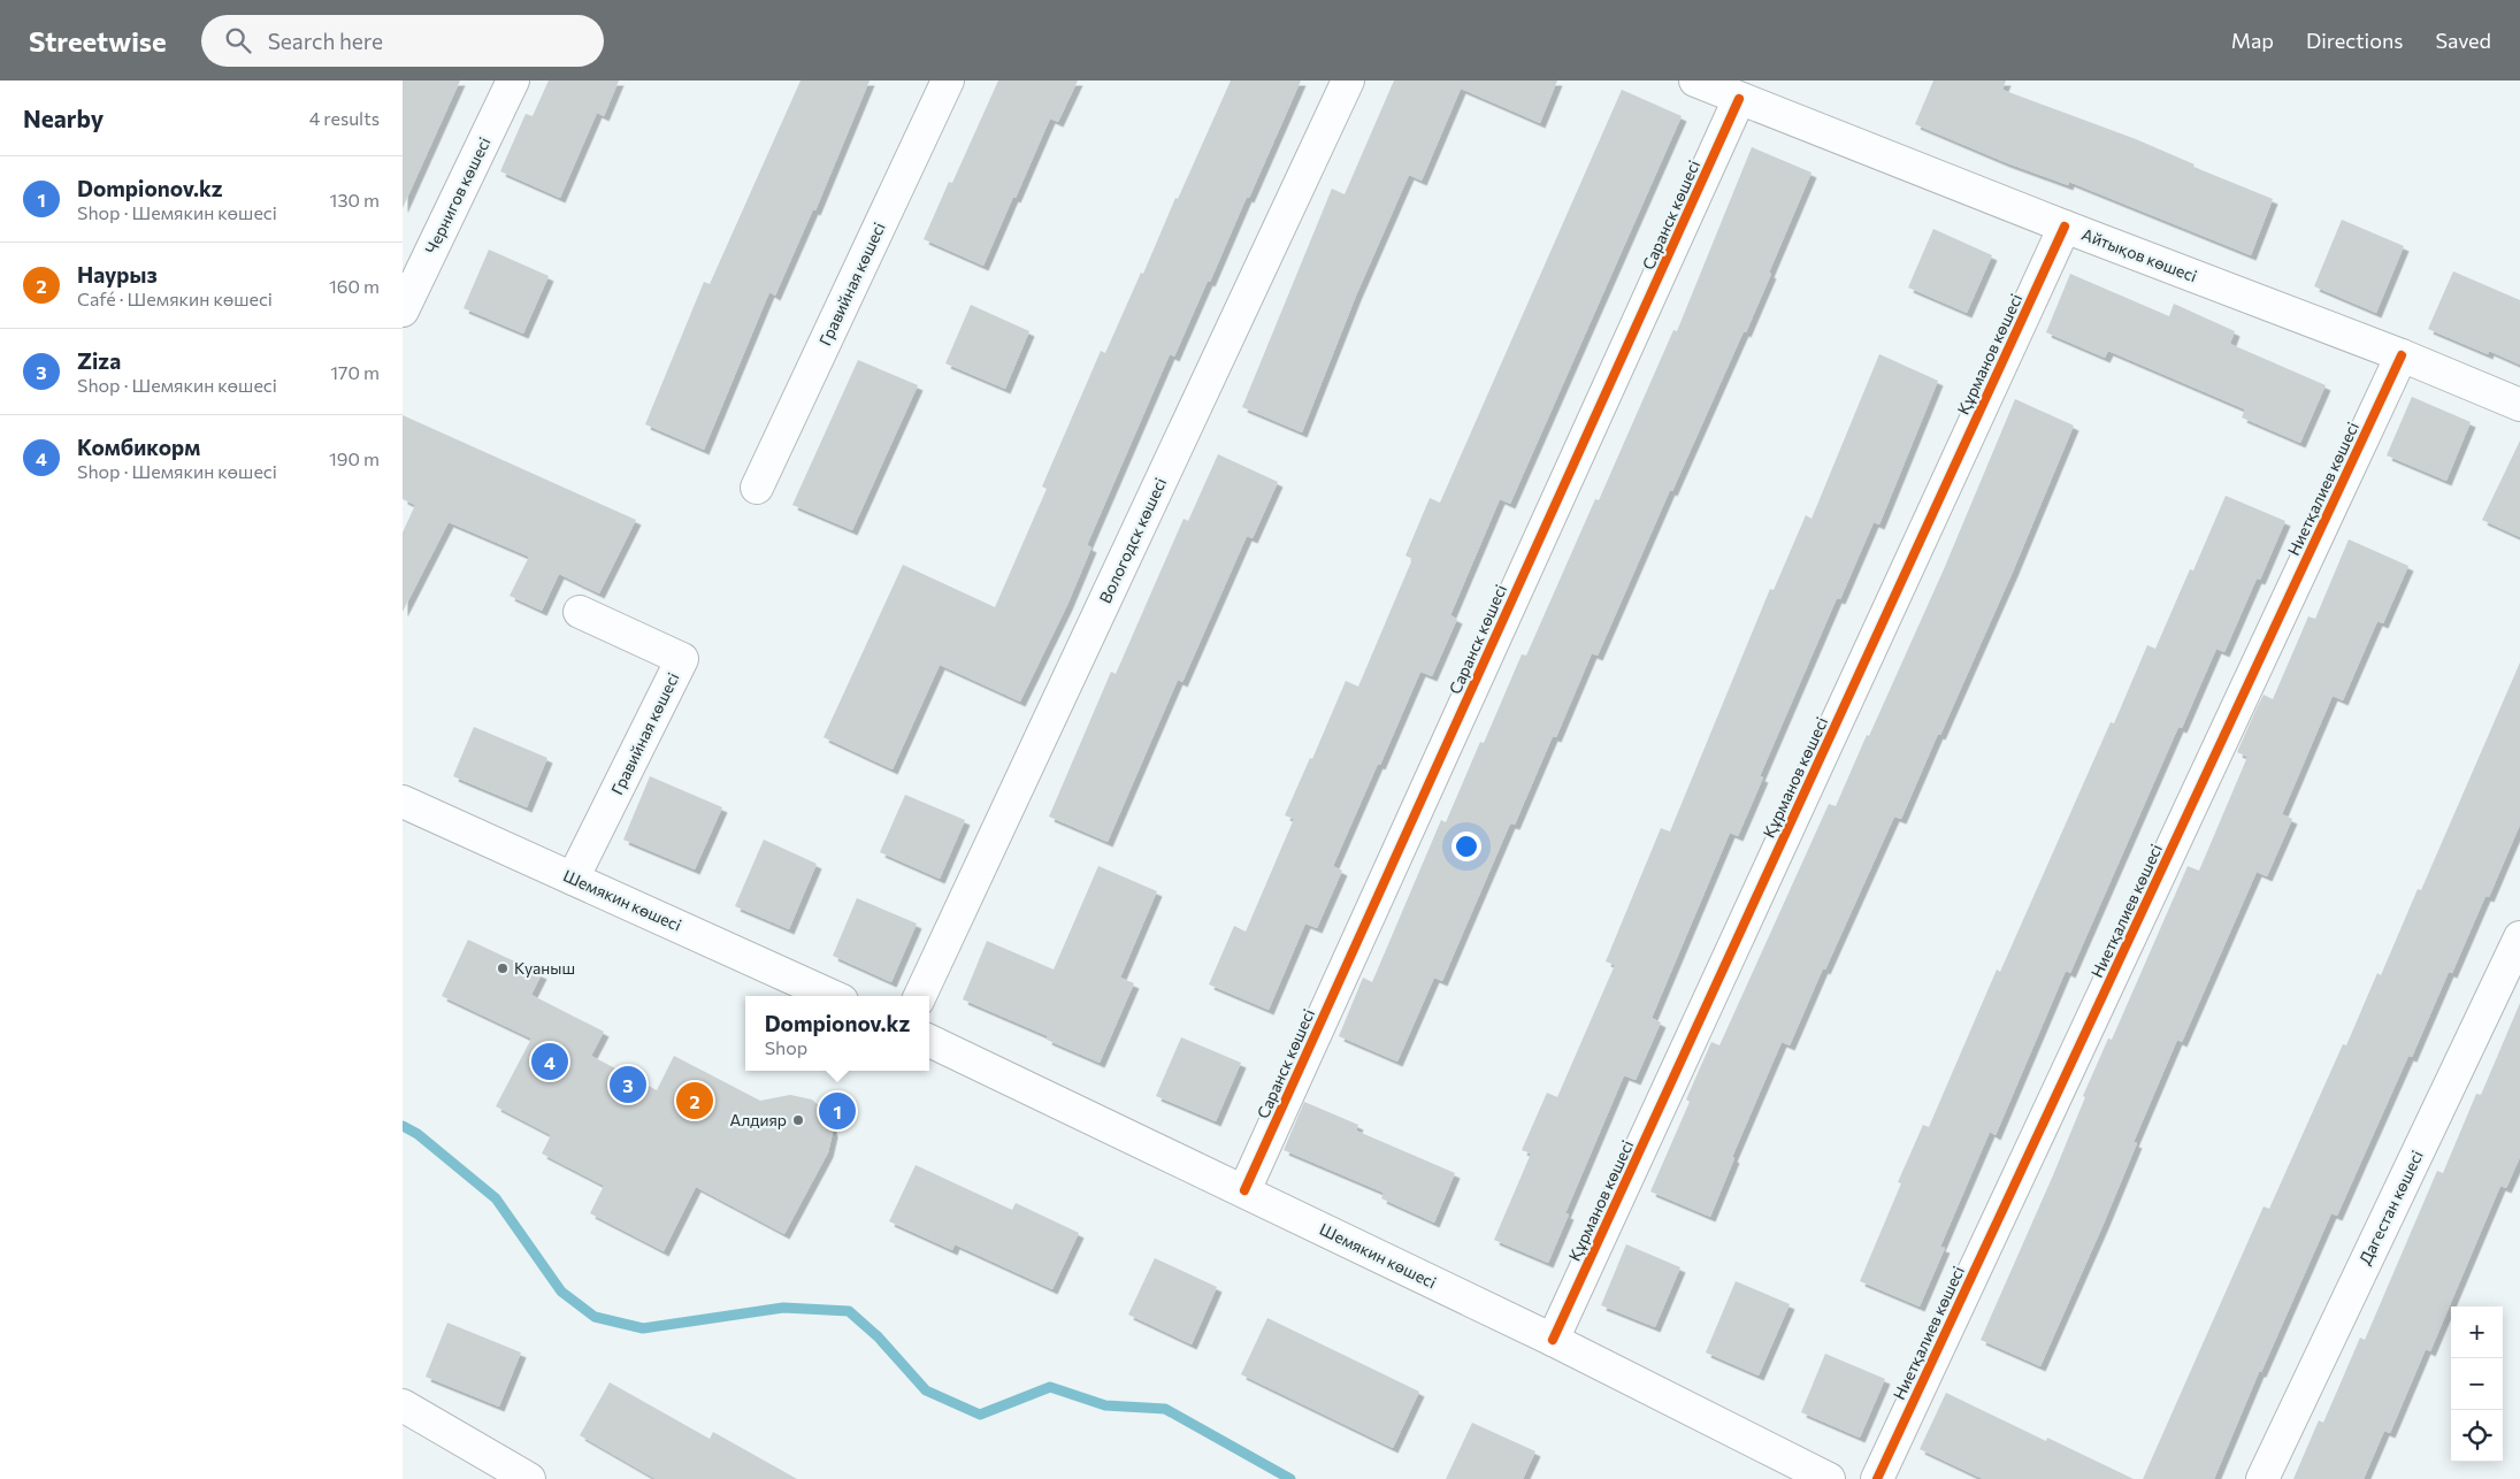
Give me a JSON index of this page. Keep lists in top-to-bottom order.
{
  "streets": {
    "street": [
      "Чернигов көшесі",
      "Саранск көшесі",
      "Айтықов көшесі",
      "Гравийная көшесі",
      "Құрманов көшесі",
      "Ниетқалиев көшесі",
      "Вологодск көшесі",
      "Шемякин көшесі",
      "Дагестан көшесі"
    ]
  },
  "crossings": [
    ["Саранск көшесі", "Айтықов көшесі"],
    ["Саранск көшесі", "Шемякин көшесі"],
    ["Айтықов көшесі", "Құрманов көшесі"],
    ["Айтықов көшесі", "Ниетқалиев көшесі"],
    ["Гравийная көшесі", "Шемякин көшесі"],
    ["Құрманов көшесі", "Шемякин көшесі"]
  ],
  "places": ["Куаныш", "Алдияр"],
  "page": {
    "header": "Streetwise",
    "search": "Search here",
    "nav": ["Map", "Directions", "Saved"],
    "heading": ["Nearby", "4 results"],
    "list": [
      {
        "mark": "1",
        "name": "Dompionov.kz",
        "note": "Shop · Шемякин көшесі",
        "value": "130 m"
      },
      {
        "mark": "2",
        "name": "Наурыз",
        "note": "Café · Шемякин көшесі",
        "value": "160 m"
      },
      {
        "mark": "3",
        "name": "Ziza",
        "note": "Shop · Шемякин көшесі",
        "value": "170 m"
      },
      {
        "mark": "4",
        "name": "Комбикорм",
        "note": "Shop · Шемякин көшесі",
        "value": "190 m"
      }
    ],
    "popup": ["Dompionov.kz", "Shop"],
    "pins": [
      "4",
      "3",
      "2",
      "1"
    ],
    "map_buttons": ["+", "−"]
  }
}
